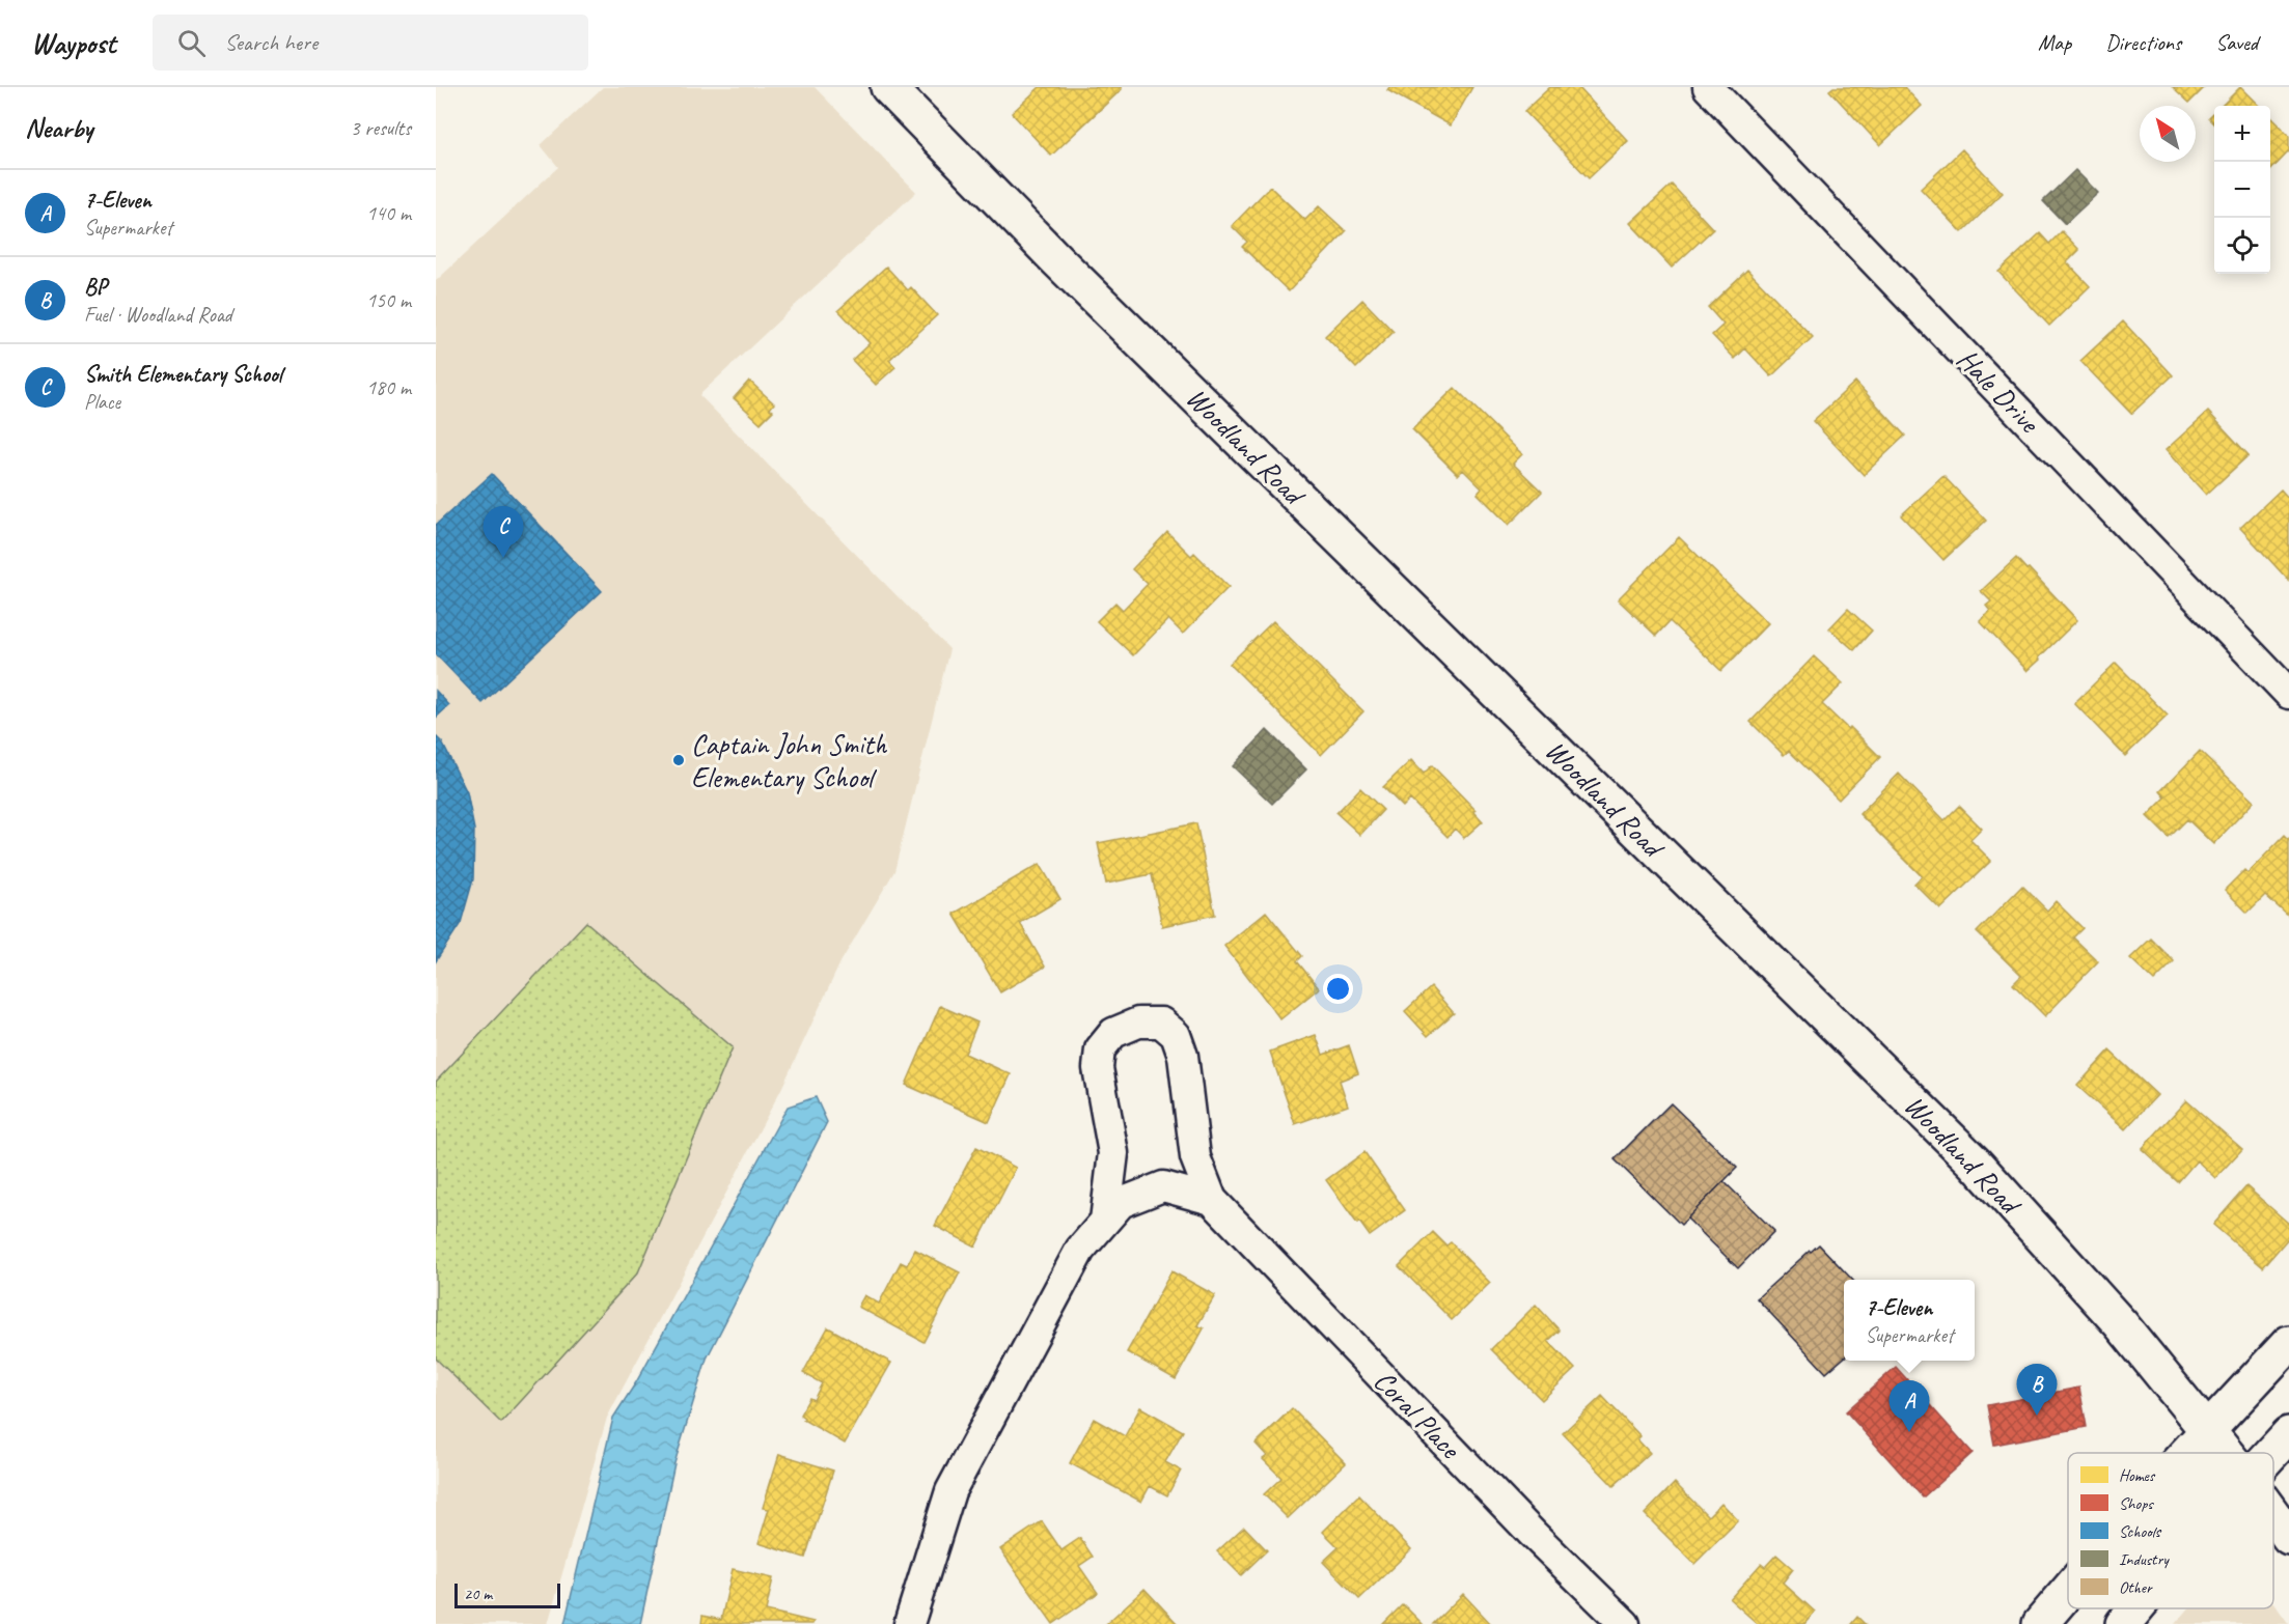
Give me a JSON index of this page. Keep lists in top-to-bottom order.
{
  "streets": {
    "main road": ["Woodland Road"],
    "street": ["Hale Drive", "Coral Place"]
  },
  "places": ["Captain John Smith Elementary School"],
  "legend": [
    "Homes",
    "Shops",
    "Schools",
    "Industry",
    "Other"
  ],
  "scale_bar": "20 m",
  "north": "top left",
  "page": {
    "header": "Waypost",
    "search": "Search here",
    "nav": ["Map", "Directions", "Saved"],
    "heading": ["Nearby", "3 results"],
    "map_buttons": ["+", "−"],
    "list": [
      {
        "mark": "A",
        "name": "7-Eleven",
        "note": "Supermarket",
        "value": "140 m"
      },
      {
        "mark": "B",
        "name": "BP",
        "note": "Fuel · Woodland Road",
        "value": "150 m"
      },
      {
        "mark": "C",
        "name": "Smith Elementary School",
        "note": "Place",
        "value": "180 m"
      }
    ],
    "pins": ["C", "B", "A"],
    "popup": ["7-Eleven", "Supermarket"],
    "scale": "20 m"
  }
}
